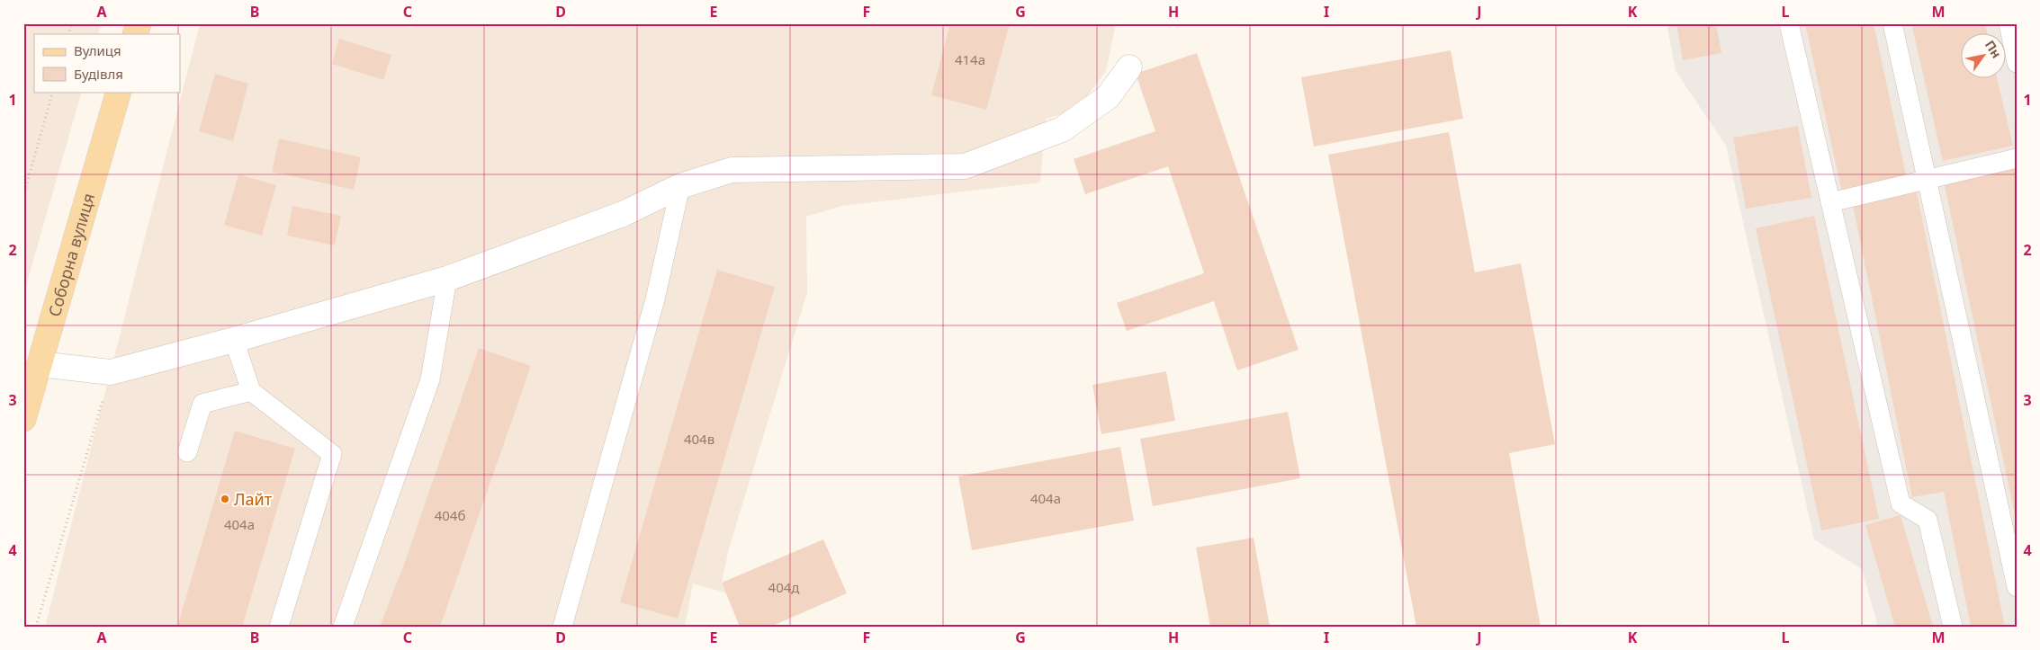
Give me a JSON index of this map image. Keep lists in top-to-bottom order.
{
  "streets": {
    "main road": ["Соборна вулиця"]
  },
  "places": ["Лайт"],
  "house_numbers": [
    "414а",
    "404в",
    "404а",
    "404б",
    "404а",
    "404д"
  ],
  "legend": ["Вулиця", "Будівля"],
  "north": "top right",
  "grid": {
    "columns": [
      "A",
      "B",
      "C",
      "D",
      "E",
      "F",
      "G",
      "H",
      "I",
      "J",
      "K",
      "L",
      "M"
    ],
    "rows": [
      "1",
      "2",
      "3",
      "4"
    ]
  }
}
